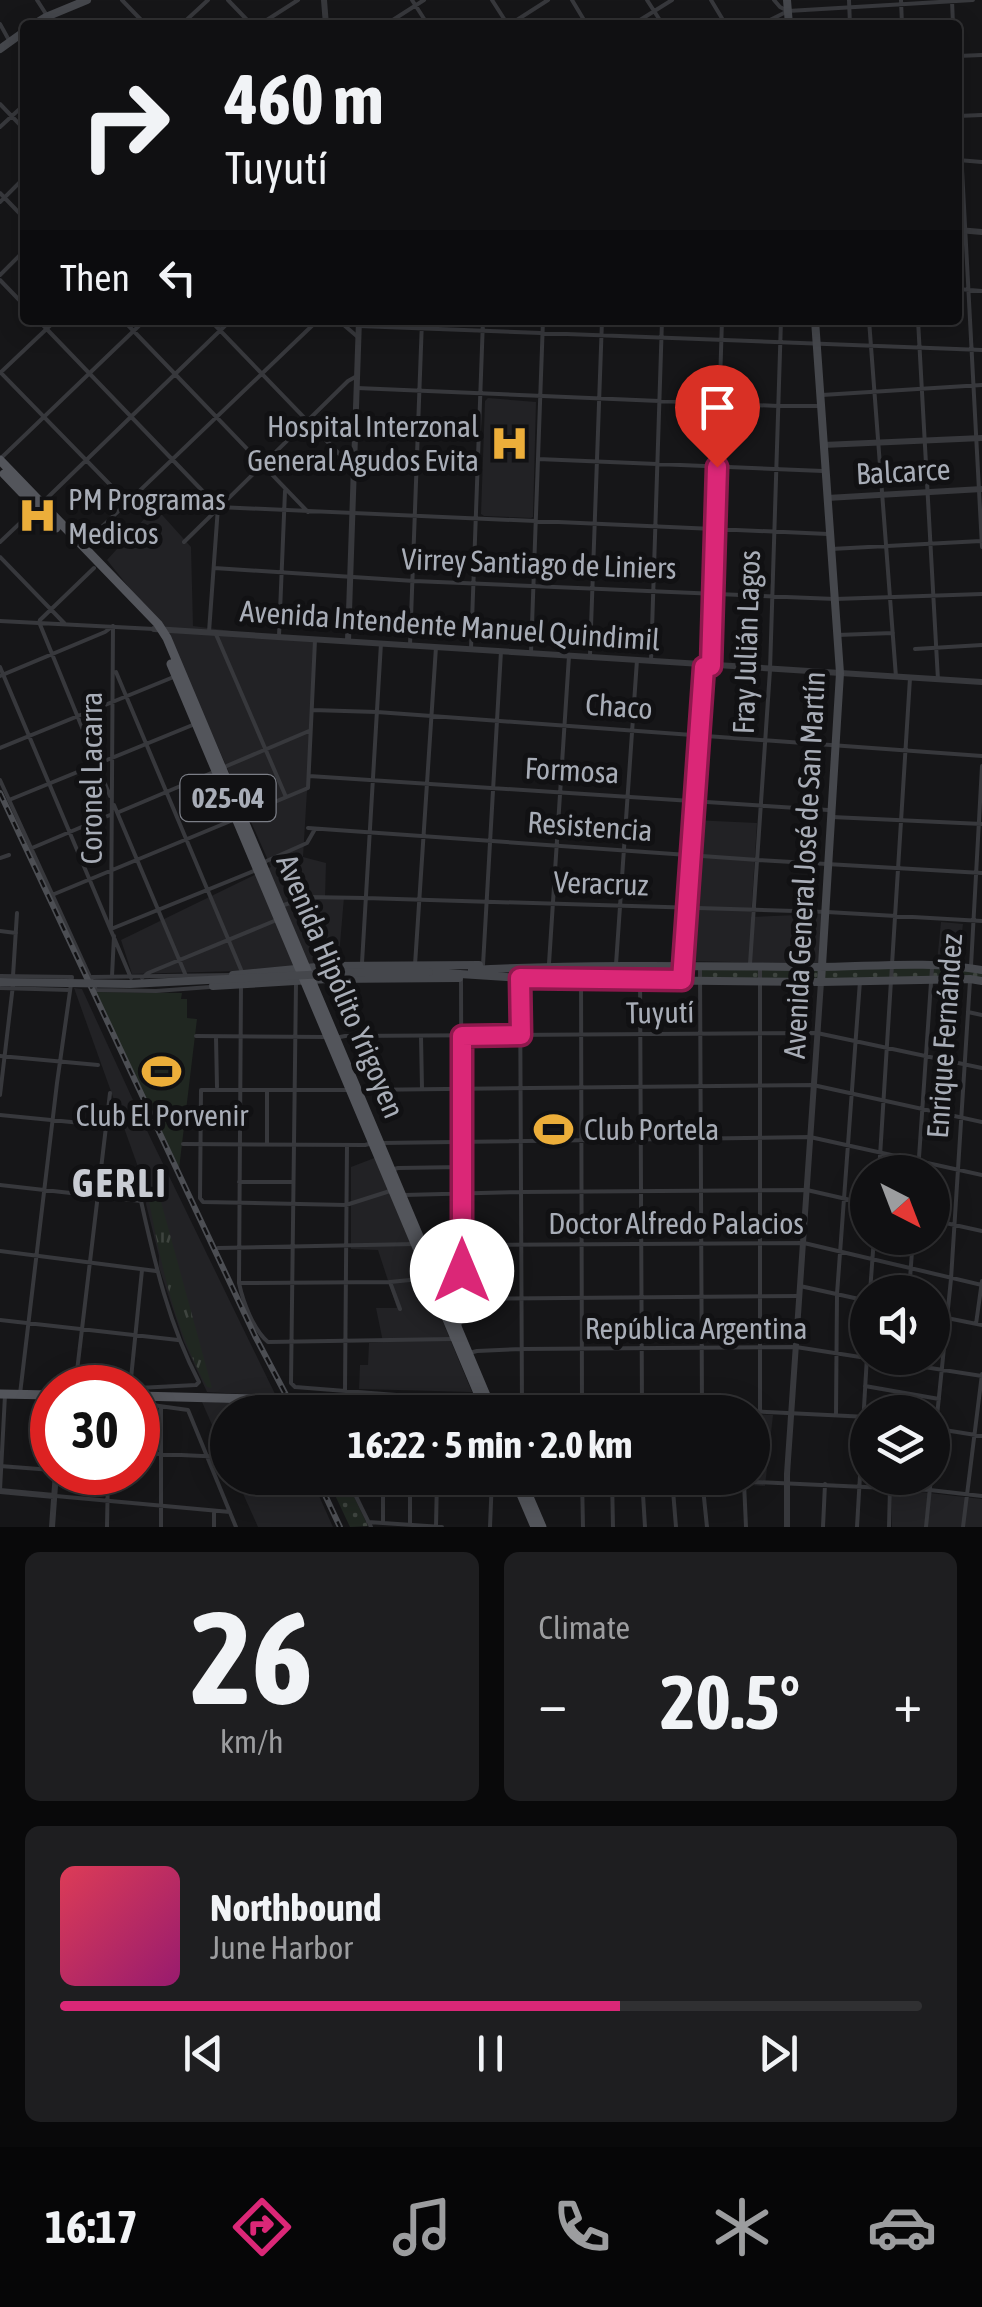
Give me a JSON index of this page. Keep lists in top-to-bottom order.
{
  "streets": {
    "main road": ["025-04", "Avenida General José de San Martín", "Avenida Hipólito Yrigoyen"],
    "street": [
      "Balcarce",
      "Virrey Santiago de Liniers",
      "Avenida Intendente Manuel Quindimil",
      "Fray Julián Lagos",
      "Chaco",
      "Formosa",
      "Coronel Lacarra",
      "Resistencia",
      "Veracruz",
      "Tuyutí",
      "Enrique Fernández",
      "Doctor Alfredo Palacios",
      "República Argentina"
    ]
  },
  "crossings": [
    ["Balcarce", "Fray Julián Lagos"],
    ["Balcarce", "Avenida General José de San Martín"],
    ["Virrey Santiago de Liniers", "Fray Julián Lagos"],
    ["Virrey Santiago de Liniers", "Avenida General José de San Martín"],
    ["Avenida Intendente Manuel Quindimil", "Fray Julián Lagos"],
    ["Avenida Intendente Manuel Quindimil", "Avenida General José de San Martín"],
    ["Avenida Intendente Manuel Quindimil", "Avenida Hipólito Yrigoyen"],
    ["Fray Julián Lagos", "Chaco"],
    ["Fray Julián Lagos", "Formosa"],
    ["Fray Julián Lagos", "Resistencia"],
    ["Fray Julián Lagos", "Veracruz"],
    ["Fray Julián Lagos", "Tuyutí"],
    ["Fray Julián Lagos", "Doctor Alfredo Palacios"],
    ["Fray Julián Lagos", "República Argentina"],
    ["Chaco", "Avenida General José de San Martín"],
    ["Formosa", "Avenida General José de San Martín"],
    ["Formosa", "Enrique Fernández"],
    ["Coronel Lacarra", "Resistencia"],
    ["Resistencia", "Avenida General José de San Martín"],
    ["Resistencia", "Avenida Hipólito Yrigoyen"],
    ["Resistencia", "Enrique Fernández"],
    ["Avenida General José de San Martín", "Veracruz"],
    ["Avenida General José de San Martín", "Tuyutí"],
    ["Avenida General José de San Martín", "Doctor Alfredo Palacios"],
    ["Avenida General José de San Martín", "República Argentina"],
    ["Veracruz", "Avenida Hipólito Yrigoyen"],
    ["Veracruz", "Enrique Fernández"],
    ["Avenida Hipólito Yrigoyen", "Tuyutí"],
    ["Avenida Hipólito Yrigoyen", "Doctor Alfredo Palacios"],
    ["Avenida Hipólito Yrigoyen", "República Argentina"],
    ["Tuyutí", "Enrique Fernández"],
    ["Enrique Fernández", "Doctor Alfredo Palacios"]
  ],
  "districts": ["GERLI"],
  "places": {
    "hospital": ["Hospital Interzonal General Agudos Evita", "PM Programas Medicos"],
    "sports": ["Club El Porvenir", "Club Portela"]
  },
  "north": "bottom right",
  "page": {
    "turn": ["460 m", "Tuyutí"],
    "then": "Then",
    "limit": "30",
    "trip": "16:22 · 5 min · 2.0 km",
    "tile": [
      ["26", "km/h"],
      "Climate"
    ],
    "heat": ["−", "20.5°", "+"],
    "song": ["Northbound", "June Harbor"],
    "tabs": "16:17"
  }
}
